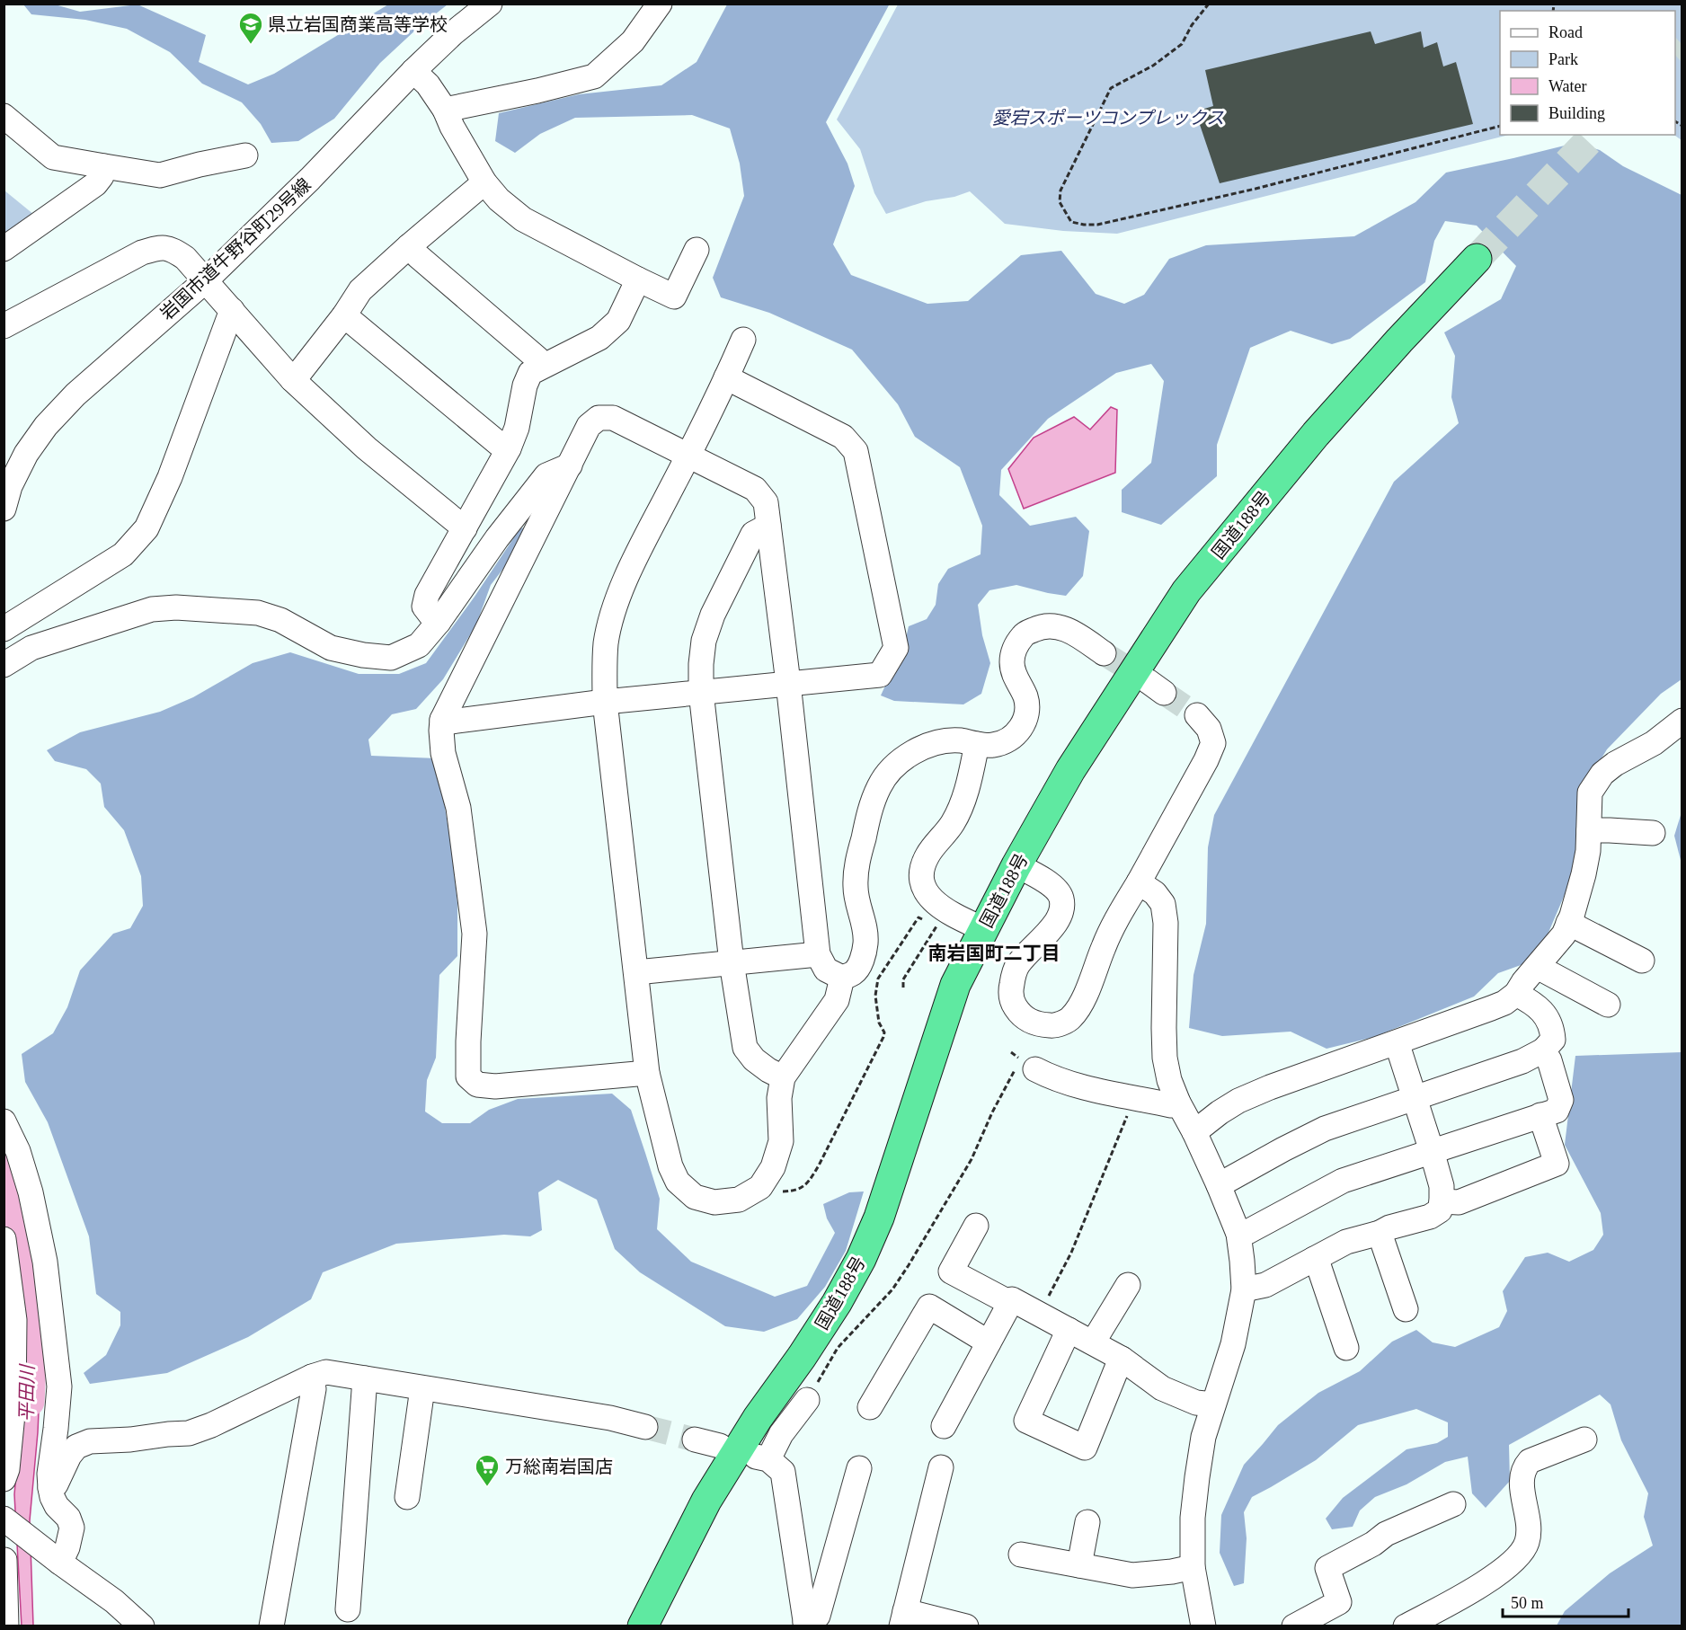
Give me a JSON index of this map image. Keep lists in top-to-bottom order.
{
  "streets": {
    "highway": ["国道188号"],
    "street": ["岩国市道牛野谷町29号線"]
  },
  "districts": ["南岩国町二丁目"],
  "water": ["平田川"],
  "parks": ["愛宕スポーツコンプレックス"],
  "places": {
    "school or university": ["県立岩国商業高等学校"],
    "supermarket": ["万総南岩国店"]
  },
  "legend": [
    "Road",
    "Park",
    "Water",
    "Building"
  ],
  "scale_bar": "50 m"
}
